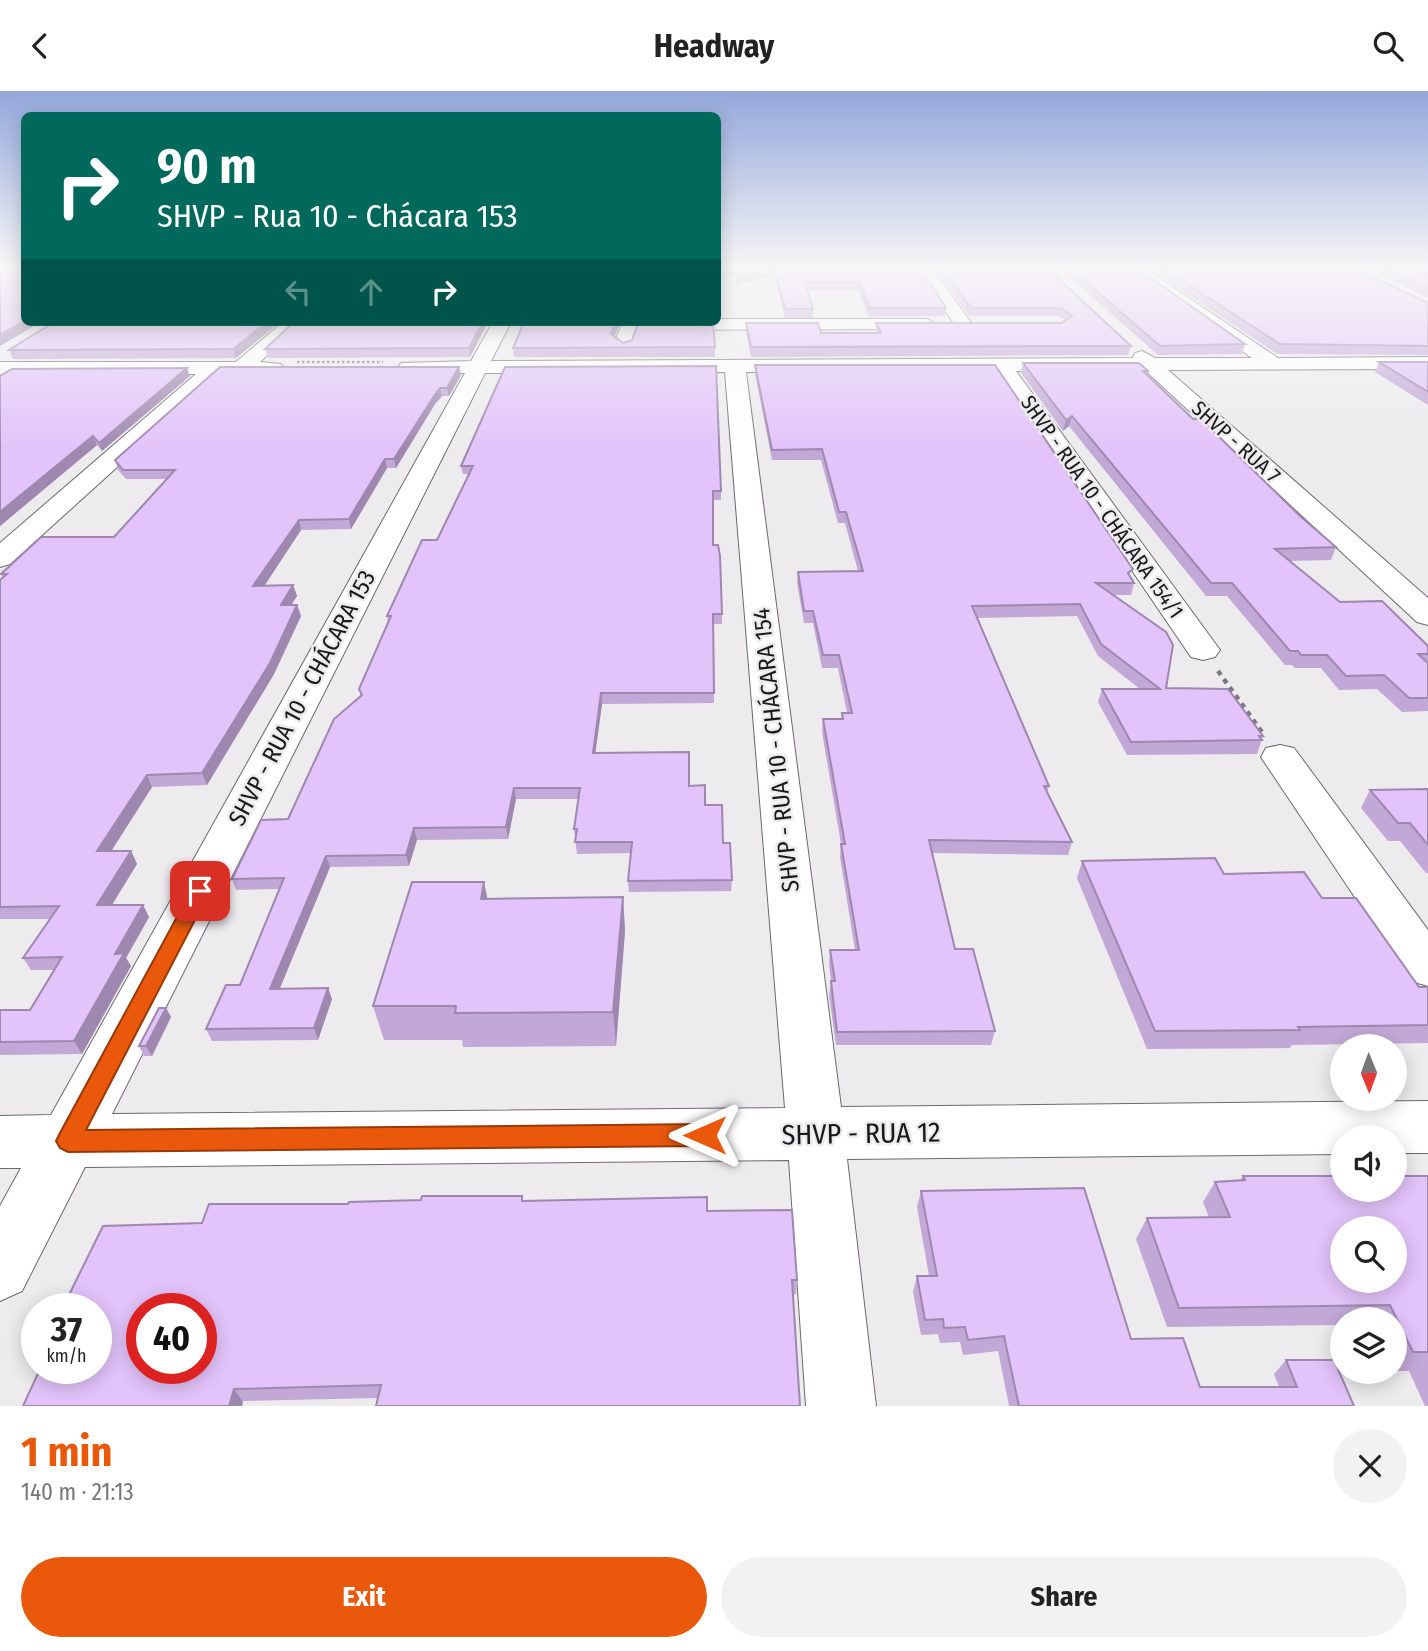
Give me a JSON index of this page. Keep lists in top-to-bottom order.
{
  "streets": {
    "street": [
      "SHVP - RUA 7",
      "SHVP - RUA 10 - CHÁCARA 154/1",
      "SHVP - RUA 10 - CHÁCARA 153",
      "SHVP - RUA 10 - CHÁCARA 154",
      "SHVP - RUA 12"
    ]
  },
  "crossings": [
    ["SHVP - RUA 10 - CHÁCARA 153", "SHVP - RUA 12"],
    ["SHVP - RUA 10 - CHÁCARA 154", "SHVP - RUA 12"]
  ],
  "north": "bottom",
  "page": {
    "header": "Headway",
    "turn": ["90 m", "SHVP - Rua 10 - Chácara 153"],
    "speed": "37 km/h",
    "limit": "40",
    "heading": ["1 min", "140 m · 21:13"],
    "buttons": ["Exit", "Share"]
  }
}
